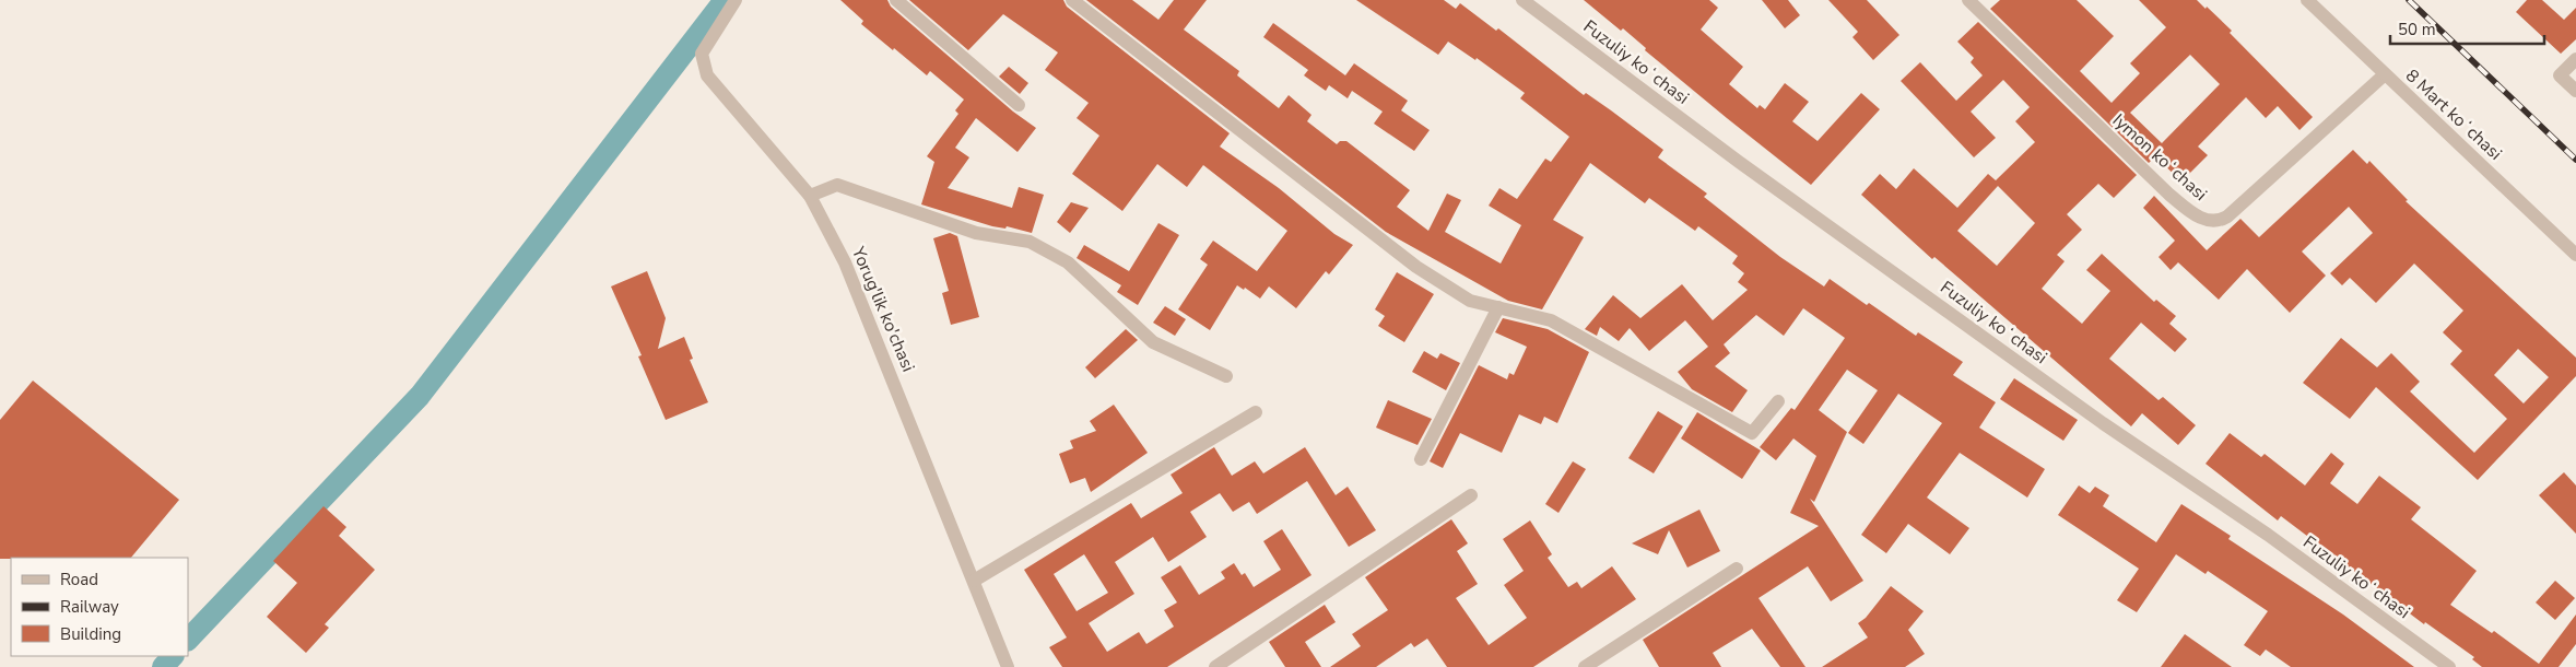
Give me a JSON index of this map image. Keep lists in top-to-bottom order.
{
  "streets": {
    "street": [
      "Fuzuliy koʻchasi",
      "8 Mart koʻchasi",
      "Iymon koʻchasi",
      "Yorug'lik ko'chasi"
    ]
  },
  "crossings": [
    ["8 Mart koʻchasi", "Iymon koʻchasi"]
  ],
  "legend": ["Road", "Railway", "Building"],
  "scale_bar": "50 m"
}
